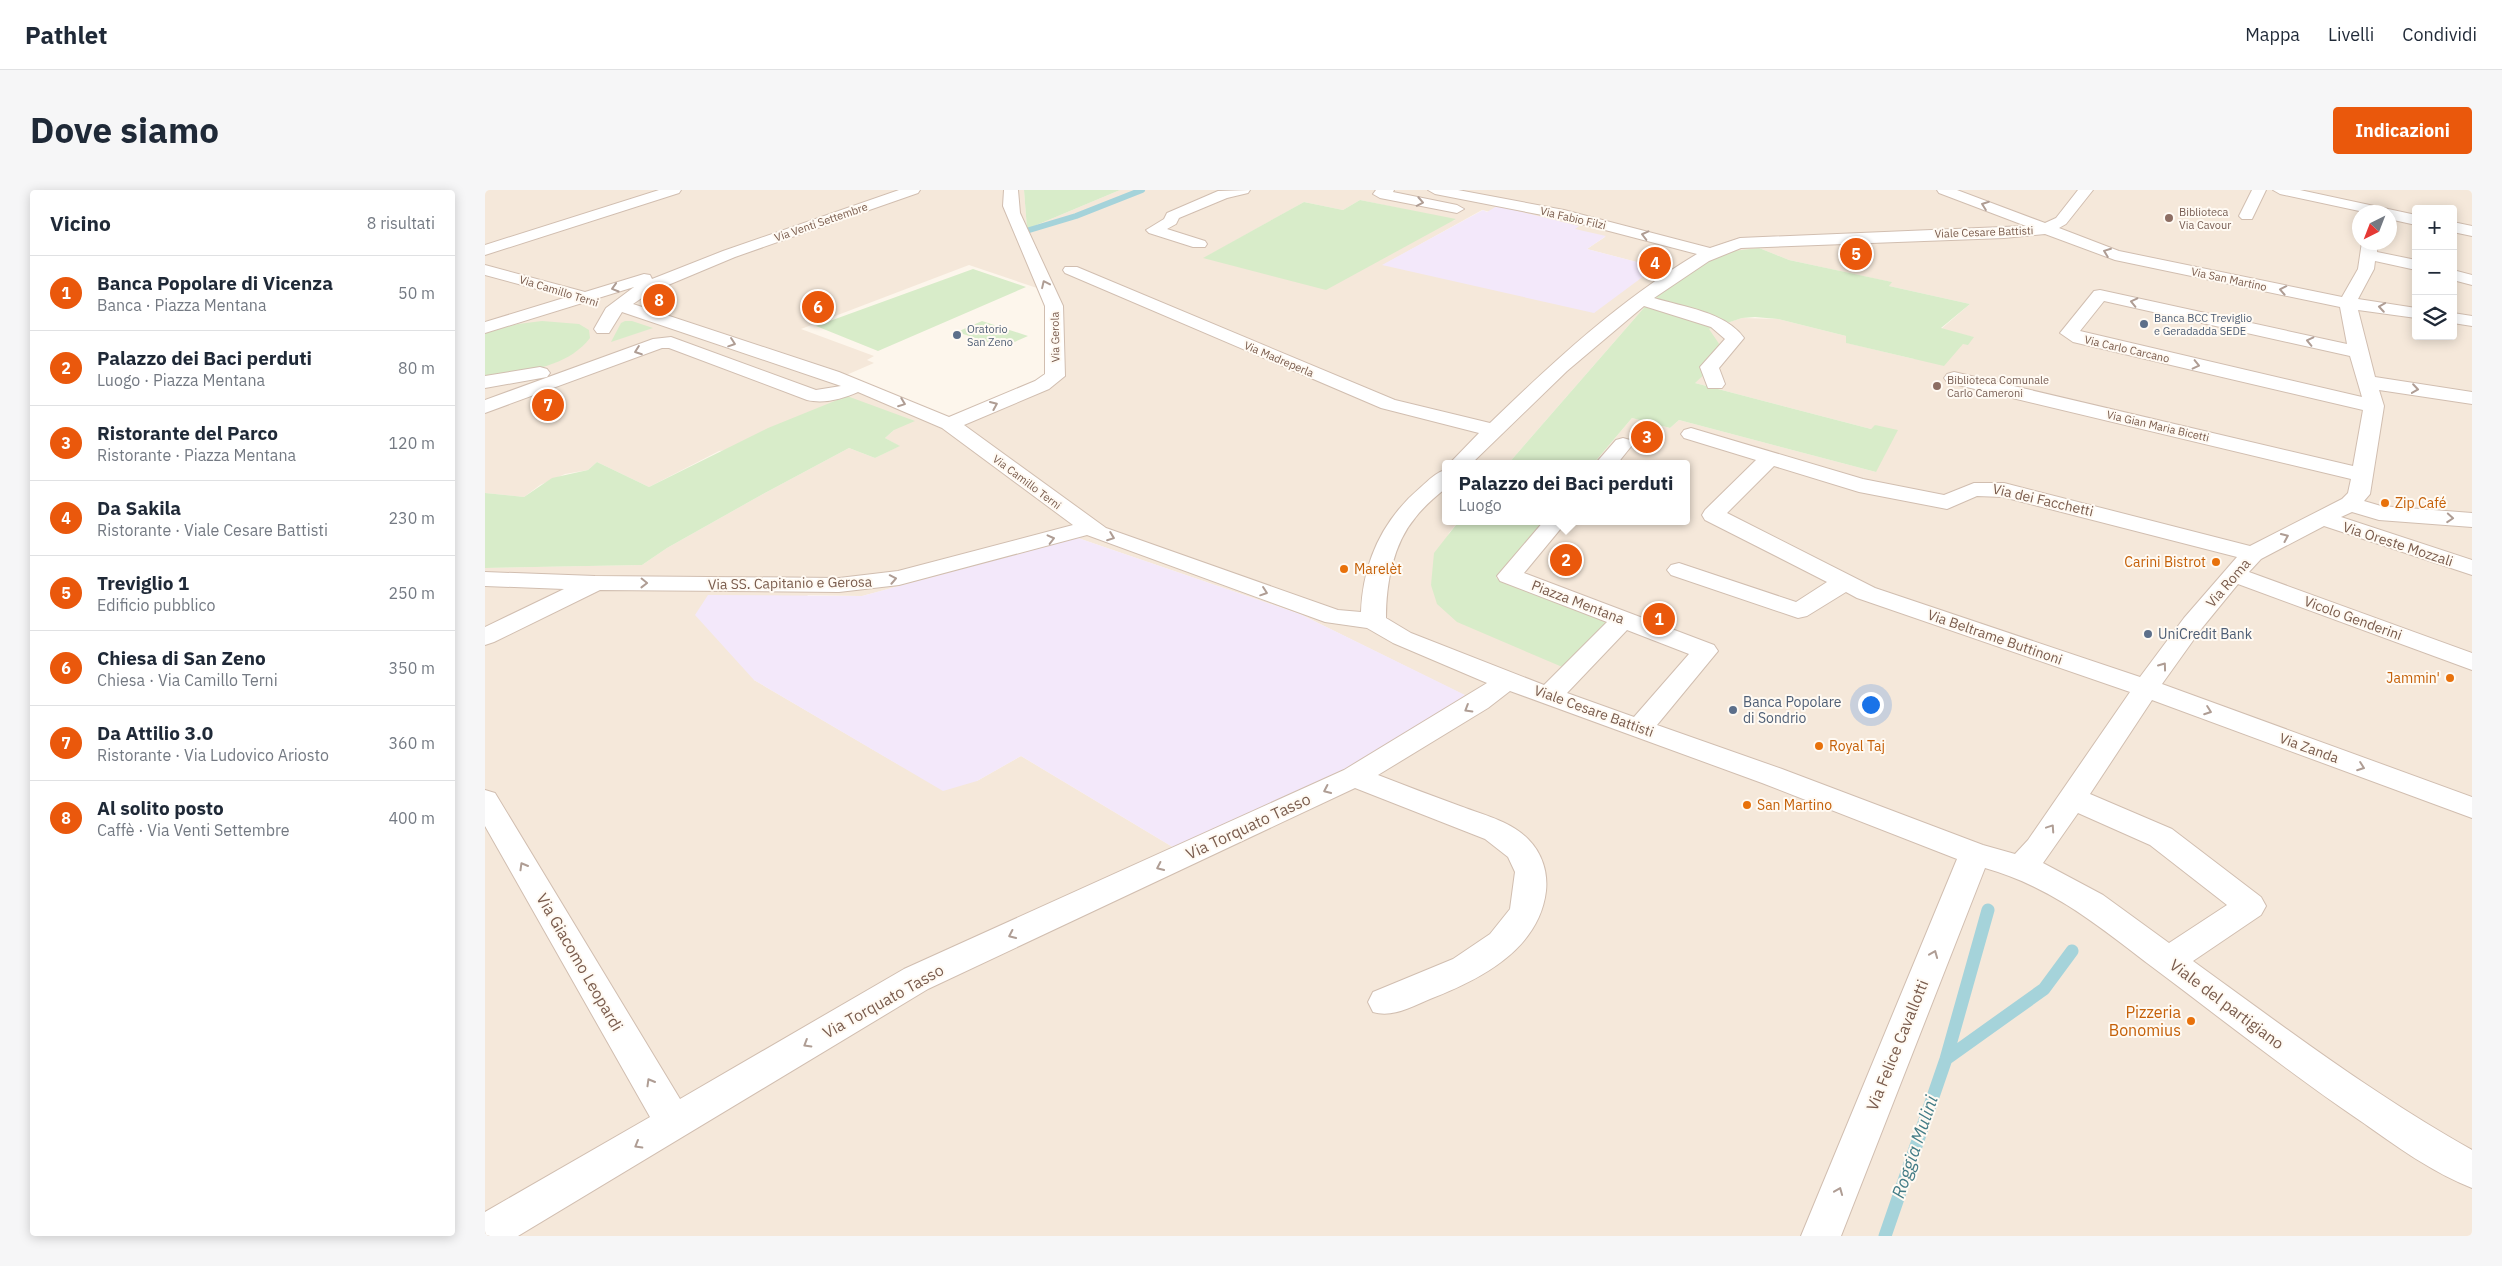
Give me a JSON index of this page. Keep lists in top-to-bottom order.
{
  "streets": {
    "street": [
      "Via Fabio Filzi",
      "Via Venti Settembre",
      "Viale Cesare Battisti",
      "Via San Martino",
      "Via Camillo Terni",
      "Via Gerola",
      "Via Carlo Carcano",
      "Via Madreperla",
      "Via Gian Maria Bicetti",
      "Via dei Facchetti",
      "Via Oreste Mozzali",
      "Via SS. Capitanio e Gerosa",
      "Via Roma",
      "Piazza Mentana",
      "Vicolo Genderini",
      "Via Beltrame Buttinoni",
      "Via Zanda",
      "Via Torquato Tasso",
      "Via Giacomo Leopardi",
      "Viale del partigiano",
      "Via Felice Cavallotti"
    ]
  },
  "crossings": [
    ["Via Fabio Filzi", "Viale Cesare Battisti"],
    ["Via Venti Settembre", "Via Camillo Terni"],
    ["Viale Cesare Battisti", "Via San Martino"],
    ["Viale Cesare Battisti", "Via Camillo Terni"],
    ["Viale Cesare Battisti", "Via Madreperla"],
    ["Viale Cesare Battisti", "Piazza Mentana"],
    ["Viale Cesare Battisti", "Via Torquato Tasso"],
    ["Viale Cesare Battisti", "Viale del partigiano"],
    ["Viale Cesare Battisti", "Via Felice Cavallotti"],
    ["Via Camillo Terni", "Via Gerola"],
    ["Via Camillo Terni", "Via SS. Capitanio e Gerosa"],
    ["Via dei Facchetti", "Via Roma"],
    ["Via dei Facchetti", "Via Beltrame Buttinoni"],
    ["Via Oreste Mozzali", "Via Roma"],
    ["Via Roma", "Vicolo Genderini"],
    ["Via Roma", "Via Beltrame Buttinoni"],
    ["Via Roma", "Via Zanda"],
    ["Via Roma", "Viale del partigiano"],
    ["Via Beltrame Buttinoni", "Via Zanda"],
    ["Via Torquato Tasso", "Via Giacomo Leopardi"],
    ["Viale del partigiano", "Via Felice Cavallotti"]
  ],
  "one_way": [
    "Via Fabio Filzi",
    "Via Camillo Terni",
    "Via Roma",
    "Via Zanda",
    "Via Torquato Tasso",
    "Via Giacomo Leopardi",
    "Via Felice Cavallotti"
  ],
  "water": ["Roggia Mulini"],
  "places": [
    "Biblioteca Via Cavour",
    "Banca BCC Treviglio e Geradadda SEDE",
    "Oratorio San Zeno",
    "Biblioteca Comunale Carlo Cameroni",
    "Zip Café",
    "Carini Bistrot",
    "Marelèt",
    "UniCredit Bank",
    "Jammin'",
    "Banca Popolare di Sondrio",
    "Royal Taj",
    "San Martino",
    "Pizzeria Bonomius"
  ],
  "north": "bottom left",
  "page": {
    "header": "Pathlet",
    "nav": ["Mappa", "Livelli", "Condividi"],
    "title": "Dove siamo",
    "buttons": "Indicazioni",
    "heading": ["Vicino", "8 risultati"],
    "map_buttons": ["+", "−"],
    "pins": [
      "5",
      "4",
      "8",
      "6",
      "7",
      "3",
      "2",
      "1"
    ],
    "list": [
      {
        "mark": "1",
        "name": "Banca Popolare di Vicenza",
        "note": "Banca · Piazza Mentana",
        "value": "50 m"
      },
      {
        "mark": "2",
        "name": "Palazzo dei Baci perduti",
        "note": "Luogo · Piazza Mentana",
        "value": "80 m"
      },
      {
        "mark": "3",
        "name": "Ristorante del Parco",
        "note": "Ristorante · Piazza Mentana",
        "value": "120 m"
      },
      {
        "mark": "4",
        "name": "Da Sakila",
        "note": "Ristorante · Viale Cesare Battisti",
        "value": "230 m"
      },
      {
        "mark": "5",
        "name": "Treviglio 1",
        "note": "Edificio pubblico",
        "value": "250 m"
      },
      {
        "mark": "6",
        "name": "Chiesa di San Zeno",
        "note": "Chiesa · Via Camillo Terni",
        "value": "350 m"
      },
      {
        "mark": "7",
        "name": "Da Attilio 3.0",
        "note": "Ristorante · Via Ludovico Ariosto",
        "value": "360 m"
      },
      {
        "mark": "8",
        "name": "Al solito posto",
        "note": "Caffè · Via Venti Settembre",
        "value": "400 m"
      }
    ],
    "popup": ["Palazzo dei Baci perduti", "Luogo"]
  }
}
